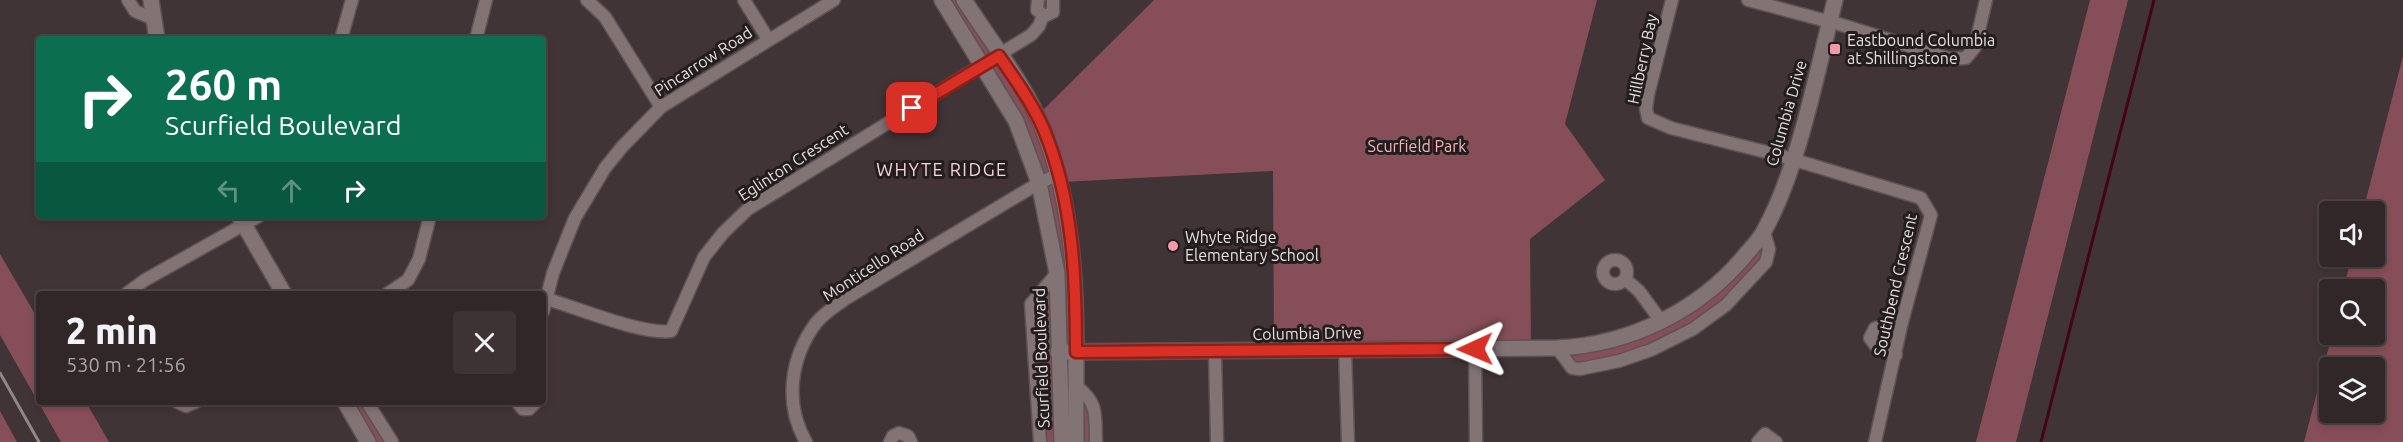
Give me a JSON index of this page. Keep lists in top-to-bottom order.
{
  "streets": {
    "street": [
      "Hillberry Bay",
      "Pincarrow Road",
      "Columbia Drive",
      "Eglinton Crescent",
      "Monticello Road",
      "Southbend Crescent",
      "Scurfield Boulevard"
    ]
  },
  "crossings": [
    ["Hillberry Bay", "Columbia Drive"],
    ["Hillberry Bay", "Southbend Crescent"],
    ["Pincarrow Road", "Eglinton Crescent"],
    ["Columbia Drive", "Southbend Crescent"],
    ["Columbia Drive", "Scurfield Boulevard"],
    ["Eglinton Crescent", "Scurfield Boulevard"],
    ["Monticello Road", "Scurfield Boulevard"]
  ],
  "districts": ["WHYTE RIDGE"],
  "parks": ["Scurfield Park"],
  "places": {
    "transit": ["Eastbound Columbia at Shillingstone"],
    "other": ["Whyte Ridge Elementary School"]
  },
  "page": {
    "turn": ["260 m", "Scurfield Boulevard"],
    "heading": ["2 min", "530 m · 21:56"]
  }
}
